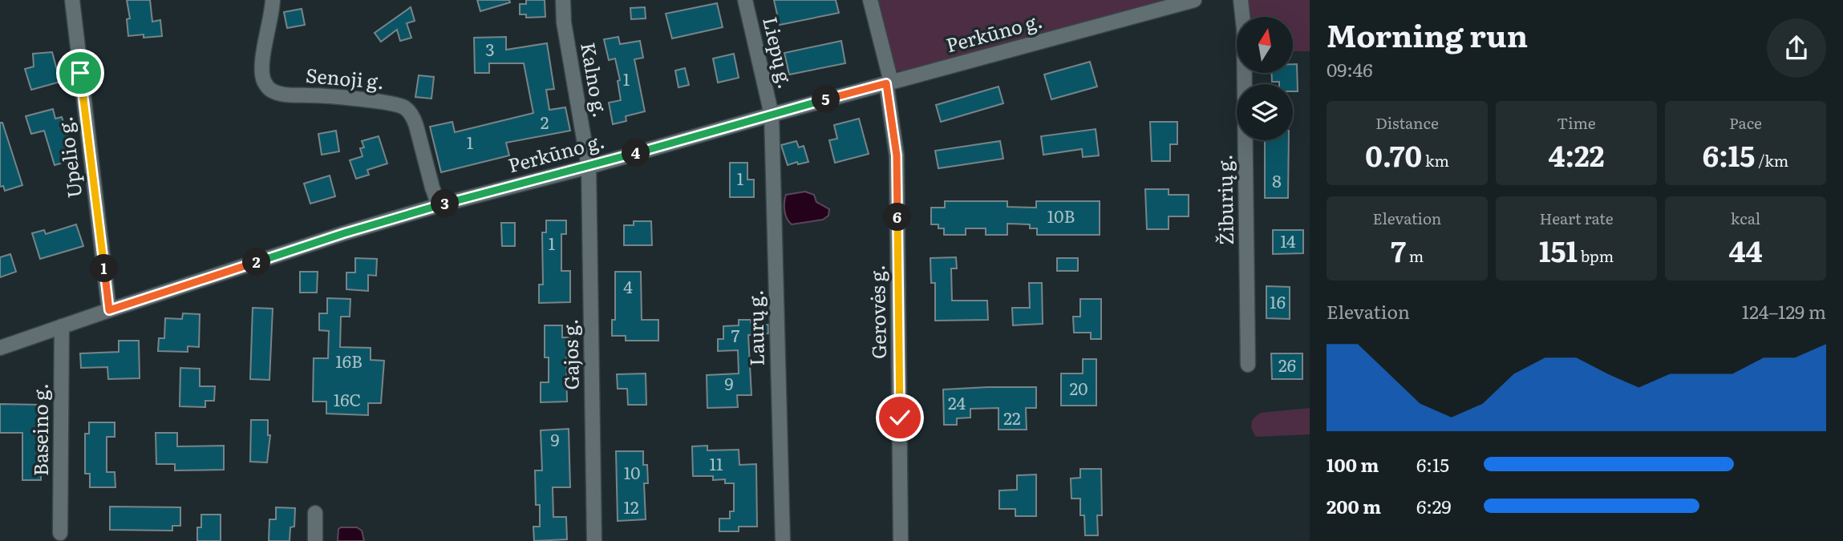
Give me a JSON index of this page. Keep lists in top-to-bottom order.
{
  "streets": {
    "street": [
      "Perkūno g.",
      "Liepų g.",
      "Senoji g.",
      "Kalno g.",
      "Upelio g.",
      "Žiburių g.",
      "Gerovės g.",
      "Laurų g.",
      "Gajos g.",
      "Baseino g."
    ]
  },
  "crossings": [
    ["Perkūno g.", "Liepų g."],
    ["Perkūno g.", "Senoji g."],
    ["Perkūno g.", "Kalno g."],
    ["Perkūno g.", "Upelio g."],
    ["Perkūno g.", "Gerovės g."],
    ["Perkūno g.", "Laurų g."],
    ["Perkūno g.", "Gajos g."],
    ["Perkūno g.", "Baseino g."],
    ["Liepų g.", "Laurų g."],
    ["Kalno g.", "Gajos g."]
  ],
  "house_numbers": [
    "3",
    "1",
    "2",
    "1",
    "1",
    "8",
    "10B",
    "14",
    "1",
    "4",
    "16",
    "7",
    "16B",
    "26",
    "9",
    "20",
    "16C",
    "24",
    "22",
    "9",
    "11",
    "10",
    "12"
  ],
  "north": "top",
  "page": {
    "heading": ["Morning run", "09:46"],
    "pins": [
      "5",
      "4",
      "3",
      "6",
      "2",
      "1"
    ],
    "stats": [
      ["Distance", "0.70 km"],
      ["Time", "4:22"],
      ["Pace", "6:15 /km"],
      ["Elevation", "7 m"],
      ["Heart rate", "151 bpm"],
      ["kcal", "44"]
    ],
    "chart": ["Elevation", "124–129 m"],
    "list": [
      {
        "name": "100 m",
        "note": "6:15"
      },
      {
        "name": "200 m",
        "note": "6:29"
      }
    ]
  }
}
